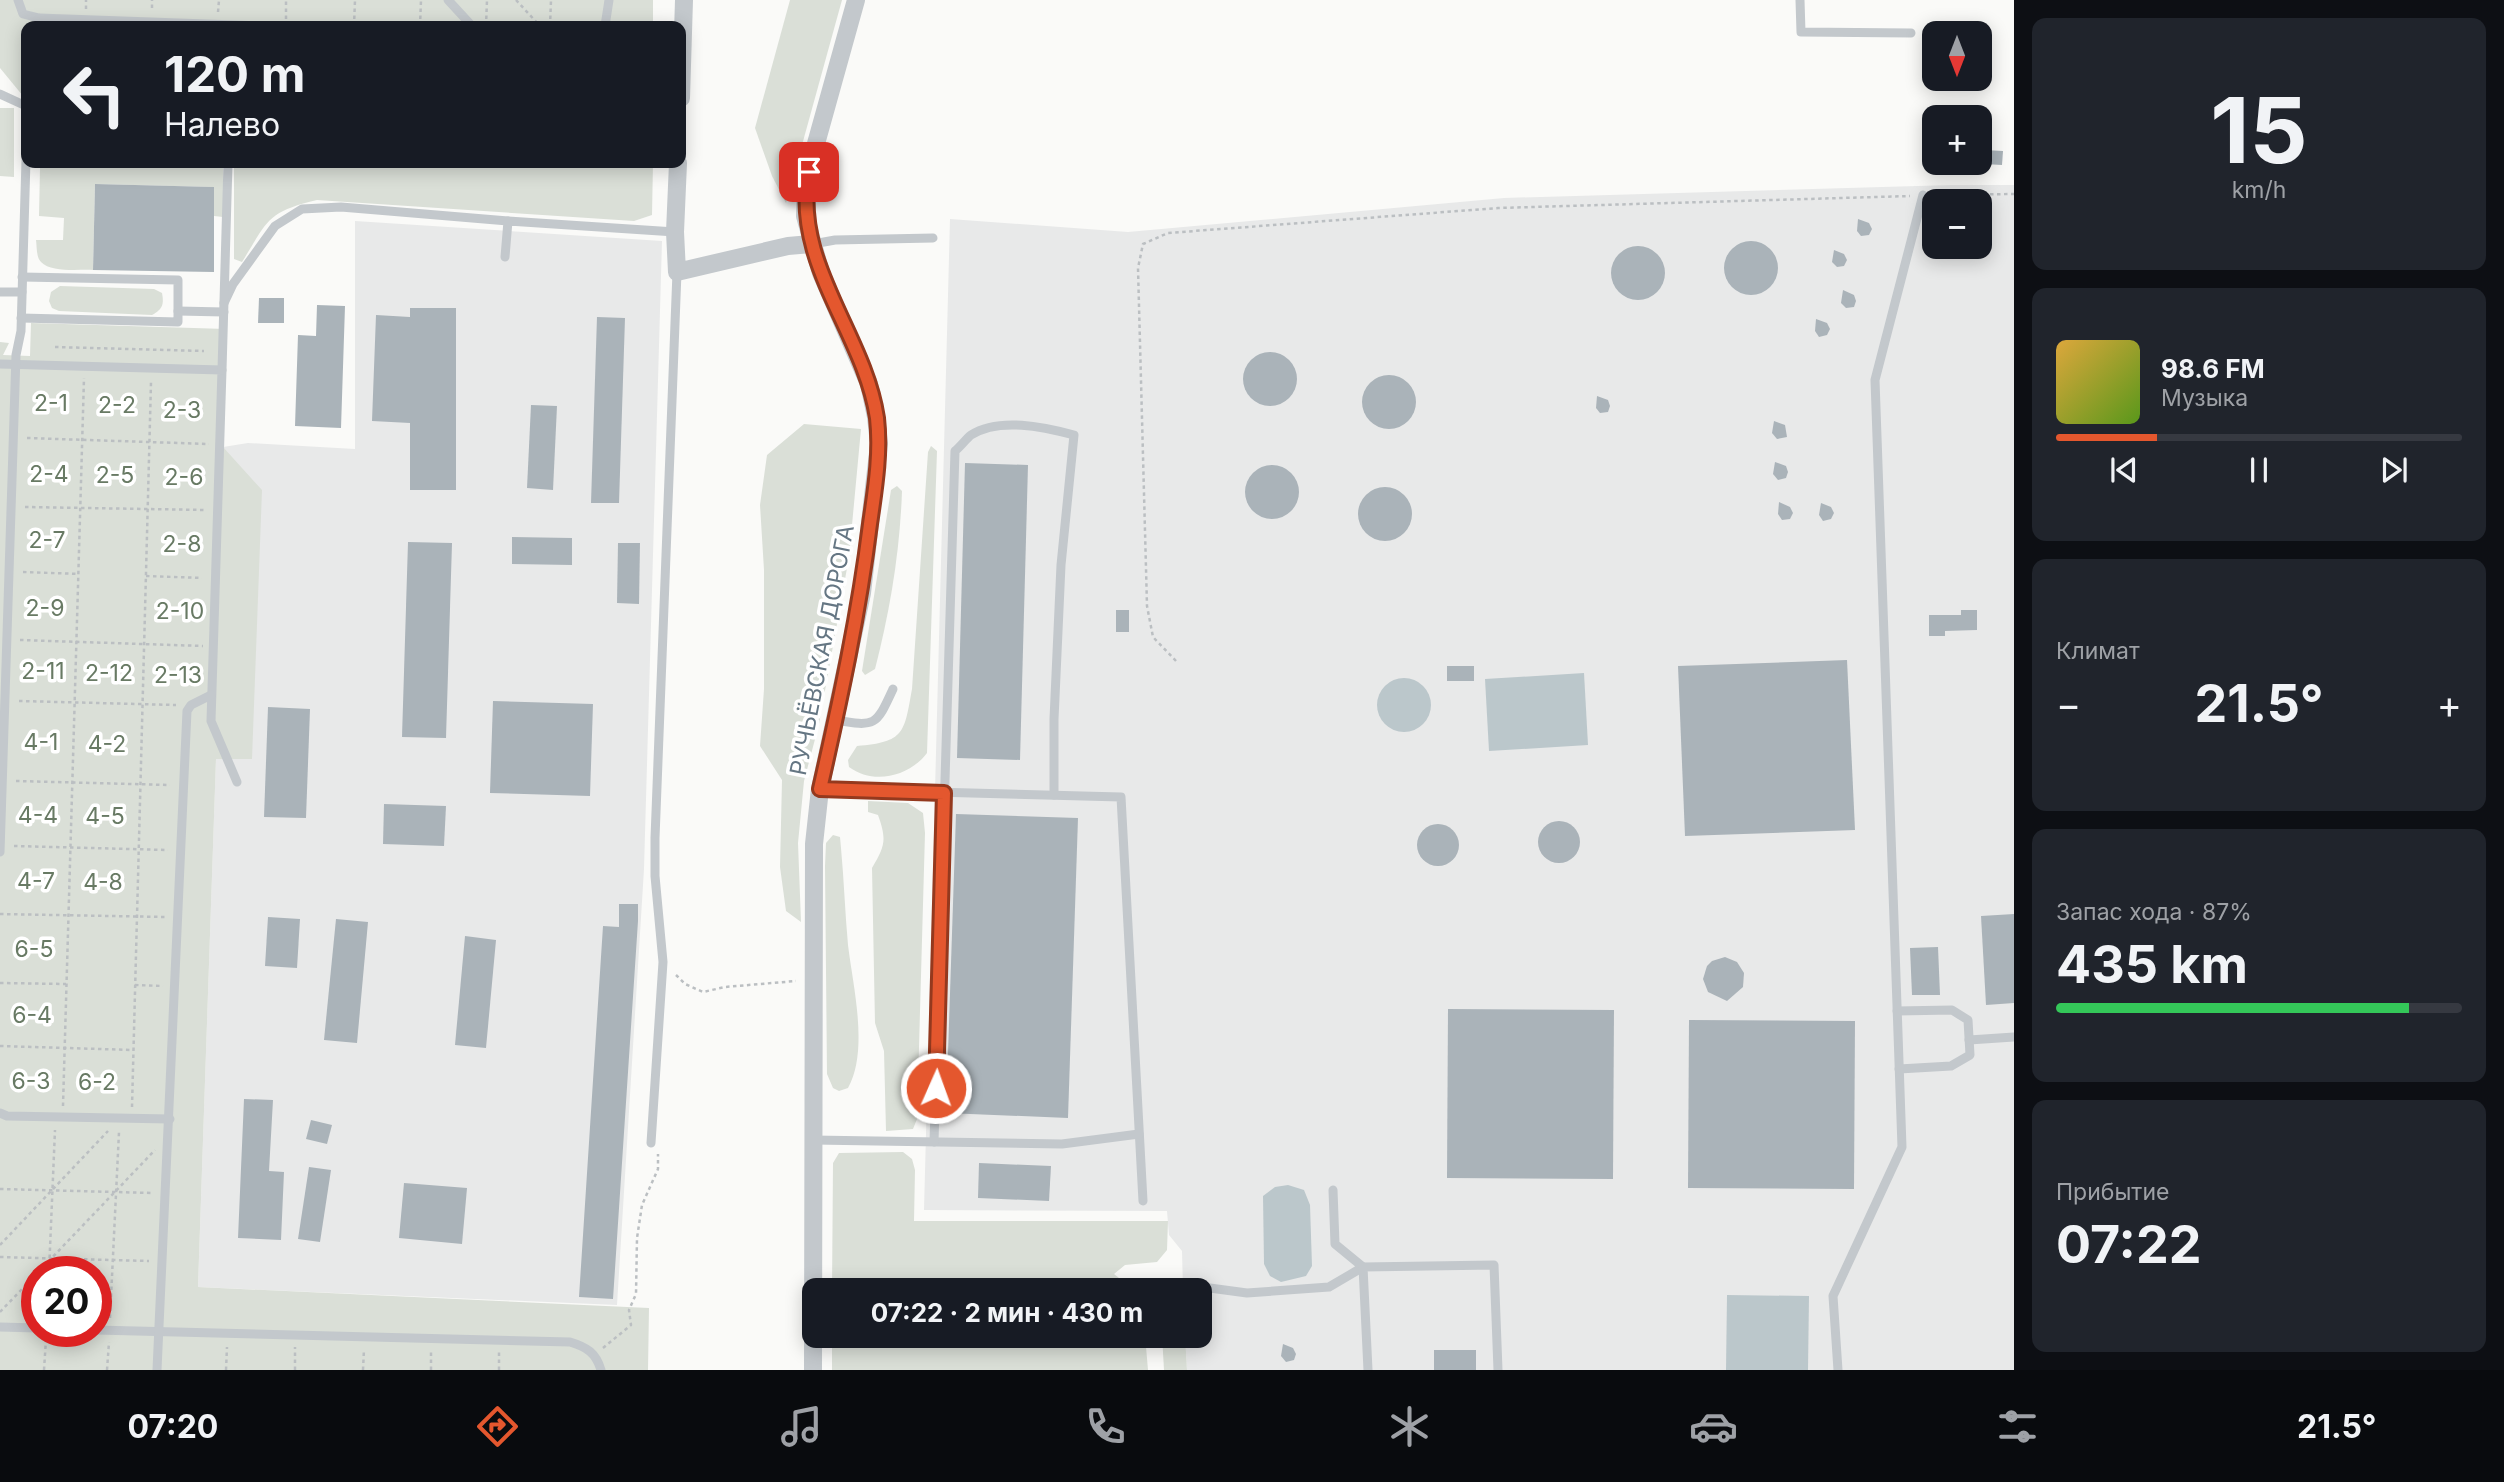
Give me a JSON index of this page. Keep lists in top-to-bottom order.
{
  "streets": {
    "street": ["РУЧЬЁВСКАЯ ДОРОГА"]
  },
  "parks": [
    "2-1",
    "2-2",
    "2-3",
    "2-4",
    "2-5",
    "2-6",
    "2-7",
    "2-8",
    "2-9",
    "2-10",
    "2-11",
    "2-12",
    "2-13",
    "4-1",
    "4-2",
    "4-4",
    "4-5",
    "4-7",
    "4-8",
    "6-5",
    "6-4",
    "6-3",
    "6-2"
  ],
  "north": "bottom",
  "page": {
    "tile": [
      ["15", "km/h"],
      "Климат",
      ["Запас хода · 87%", "435 km"],
      ["Прибытие", "07:22"]
    ],
    "map_buttons": ["+", "−"],
    "turn": ["120 m", "Налево"],
    "song": ["98.6 FM", "Музыка"],
    "heat": ["−", "21.5°", "+"],
    "limit": "20",
    "trip": "07:22 · 2 мин · 430 m",
    "tabs": ["07:20", "21.5°"]
  }
}
